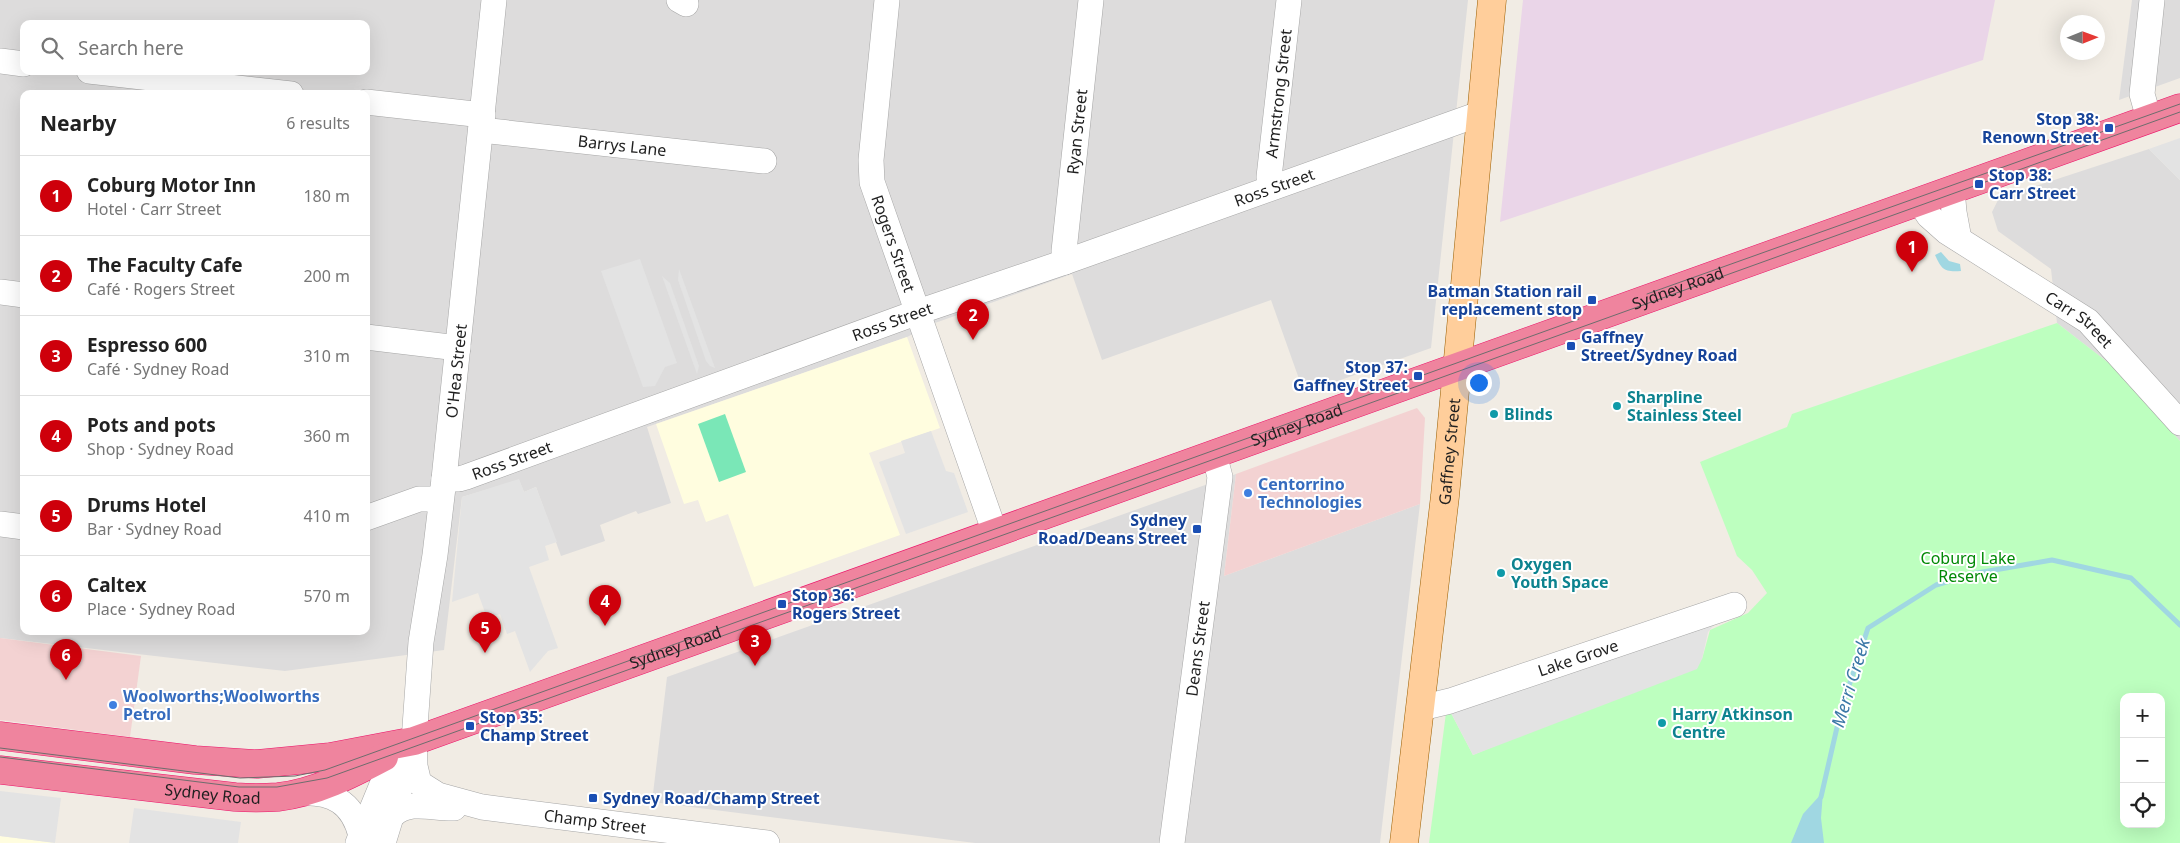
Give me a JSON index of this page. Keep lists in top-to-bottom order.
{
  "streets": {
    "highway": ["Sydney Road"],
    "main road": ["Gaffney Street"],
    "street": [
      "Armstrong Street",
      "Ryan Street",
      "Barrys Lane",
      "Ross Street",
      "Rogers Street",
      "Carr Street",
      "O'Hea Street",
      "Deans Street",
      "Lake Grove",
      "Champ Street"
    ]
  },
  "crossings": [
    ["Armstrong Street", "Ross Street"],
    ["Ryan Street", "Ross Street"],
    ["Barrys Lane", "O'Hea Street"],
    ["Ross Street", "Rogers Street"],
    ["Ross Street", "O'Hea Street"],
    ["Ross Street", "Gaffney Street"],
    ["Rogers Street", "Sydney Road"],
    ["Sydney Road", "Carr Street"],
    ["Sydney Road", "O'Hea Street"],
    ["Sydney Road", "Gaffney Street"],
    ["Sydney Road", "Deans Street"],
    ["Sydney Road", "Champ Street"],
    ["O'Hea Street", "Champ Street"],
    ["Gaffney Street", "Lake Grove"]
  ],
  "water": ["Merri Creek"],
  "parks": ["Coburg Lake Reserve"],
  "places": {
    "transit": [
      "Stop 38: Renown Street",
      "Stop 38: Carr Street",
      "Batman Station rail replacement stop",
      "Gaffney Street/Sydney Road",
      "Stop 37: Gaffney Street",
      "Sydney Road/Deans Street",
      "Stop 36: Rogers Street",
      "Stop 35: Champ Street",
      "Sydney Road/Champ Street"
    ],
    "other": [
      "Sharpline Stainless Steel",
      "Blinds",
      "Centorrino Technologies",
      "Oxygen Youth Space",
      "Woolworths;Woolworths Petrol",
      "Harry Atkinson Centre"
    ]
  },
  "north": "right",
  "page": {
    "search": "Search here",
    "heading": ["Nearby", "6 results"],
    "list": [
      {
        "mark": "1",
        "name": "Coburg Motor Inn",
        "note": "Hotel · Carr Street",
        "value": "180 m"
      },
      {
        "mark": "2",
        "name": "The Faculty Cafe",
        "note": "Café · Rogers Street",
        "value": "200 m"
      },
      {
        "mark": "3",
        "name": "Espresso 600",
        "note": "Café · Sydney Road",
        "value": "310 m"
      },
      {
        "mark": "4",
        "name": "Pots and pots",
        "note": "Shop · Sydney Road",
        "value": "360 m"
      },
      {
        "mark": "5",
        "name": "Drums Hotel",
        "note": "Bar · Sydney Road",
        "value": "410 m"
      },
      {
        "mark": "6",
        "name": "Caltex",
        "note": "Place · Sydney Road",
        "value": "570 m"
      }
    ],
    "pins": [
      "1",
      "2",
      "4",
      "5",
      "3",
      "6"
    ],
    "map_buttons": ["+", "−"]
  }
}
